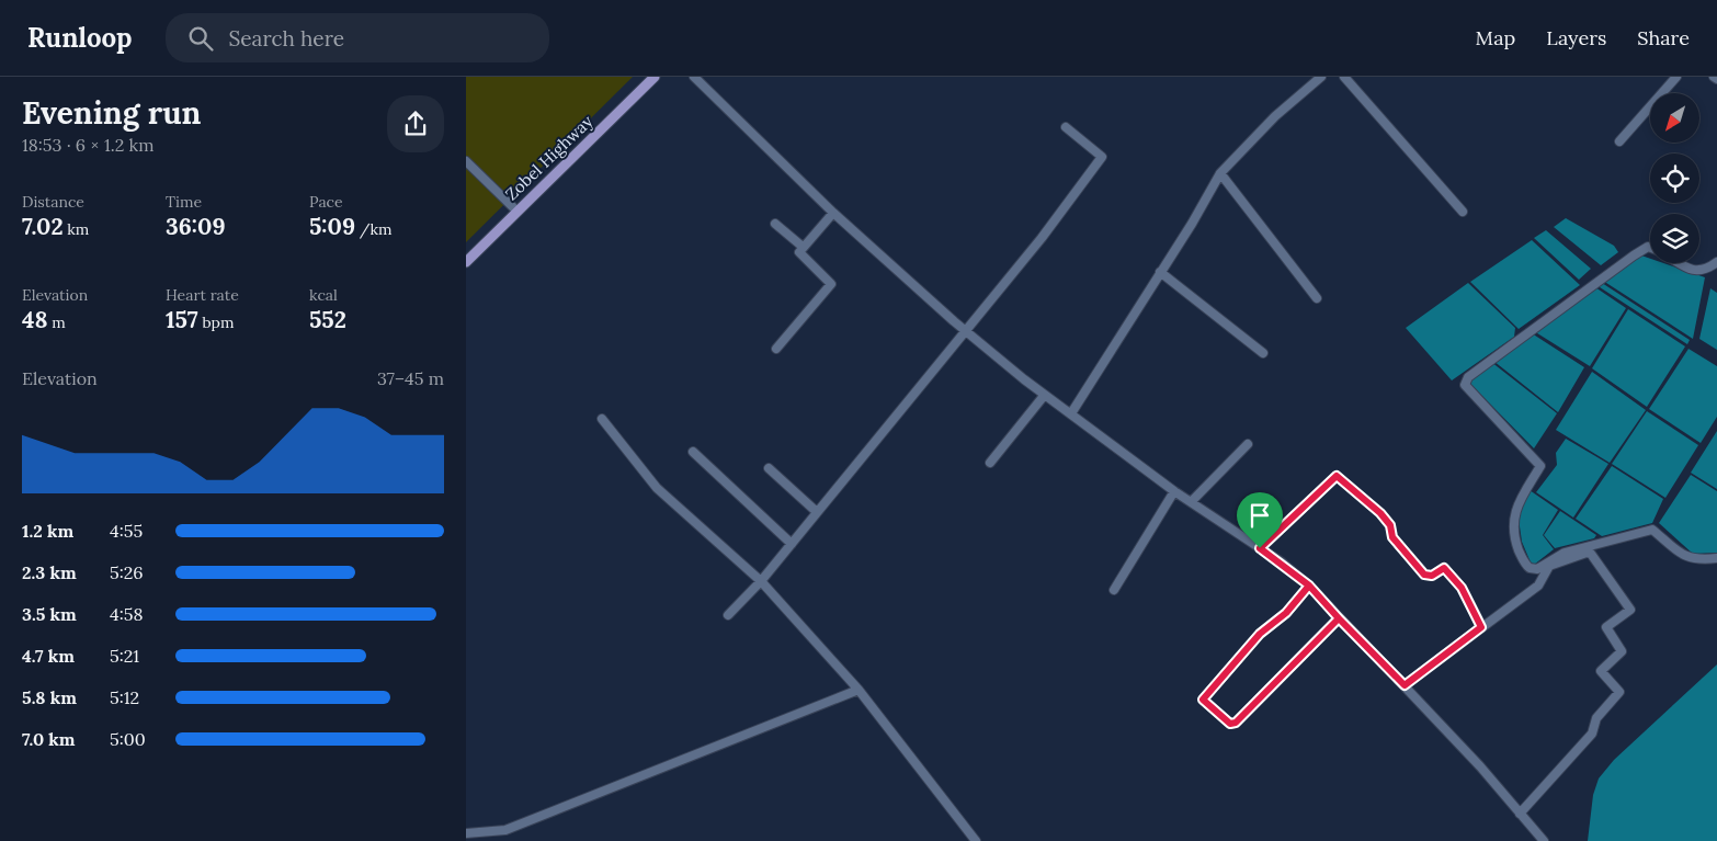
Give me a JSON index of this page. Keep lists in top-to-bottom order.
{
  "streets": {
    "main road": ["Zobel Highway"]
  },
  "north": "bottom left",
  "page": {
    "header": "Runloop",
    "search": "Search here",
    "nav": ["Map", "Layers", "Share"],
    "heading": ["Evening run", "18:53 · 6 × 1.2 km"],
    "stats": [
      ["Distance", "7.02 km"],
      ["Time", "36:09"],
      ["Pace", "5:09 /km"],
      ["Elevation", "48 m"],
      ["Heart rate", "157 bpm"],
      ["kcal", "552"]
    ],
    "chart": ["Elevation", "37–45 m"],
    "list": [
      {
        "name": "1.2 km",
        "note": "4:55"
      },
      {
        "name": "2.3 km",
        "note": "5:26"
      },
      {
        "name": "3.5 km",
        "note": "4:58"
      },
      {
        "name": "4.7 km",
        "note": "5:21"
      },
      {
        "name": "5.8 km",
        "note": "5:12"
      },
      {
        "name": "7.0 km",
        "note": "5:00"
      }
    ]
  }
}
